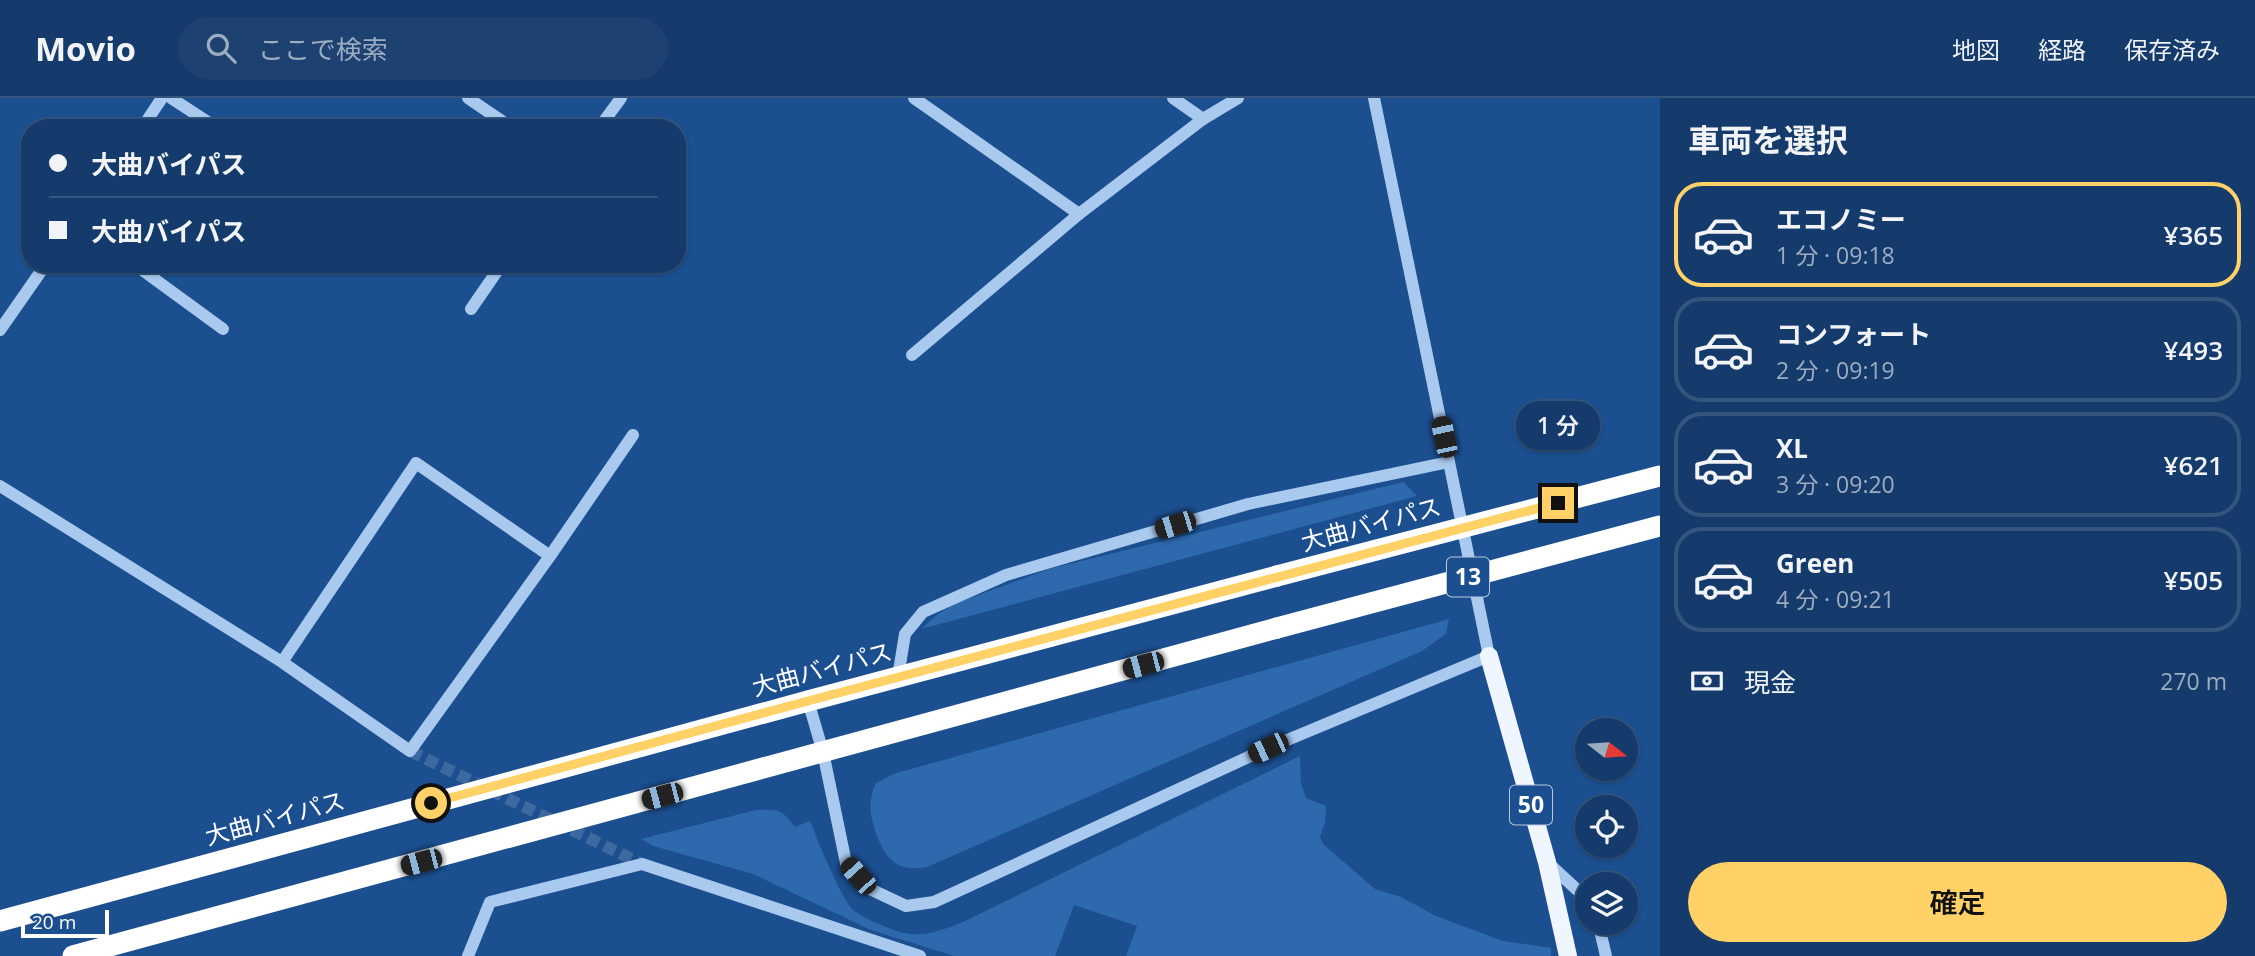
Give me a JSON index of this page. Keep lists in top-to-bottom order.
{
  "streets": {
    "highway": ["大曲バイパス", "13"],
    "main road": ["50"]
  },
  "scale_bar": "20 m",
  "north": "right",
  "page": {
    "header": "Movio",
    "search": "ここで検索",
    "nav": ["地図", "経路", "保存済み"],
    "heading": "車両を選択",
    "banner": ["大曲バイパス", "大曲バイパス"],
    "list": [
      {
        "name": "エコノミー",
        "note": "1 分 · 09:18",
        "value": "¥365"
      },
      {
        "name": "コンフォート",
        "note": "2 分 · 09:19",
        "value": "¥493"
      },
      {
        "name": "XL",
        "note": "3 分 · 09:20",
        "value": "¥621"
      },
      {
        "name": "Green",
        "note": "4 分 · 09:21",
        "value": "¥505"
      }
    ],
    "bubble": "1 分",
    "pay": ["現金", "270 m"],
    "buttons": "確定",
    "scale": "20 m"
  }
}
